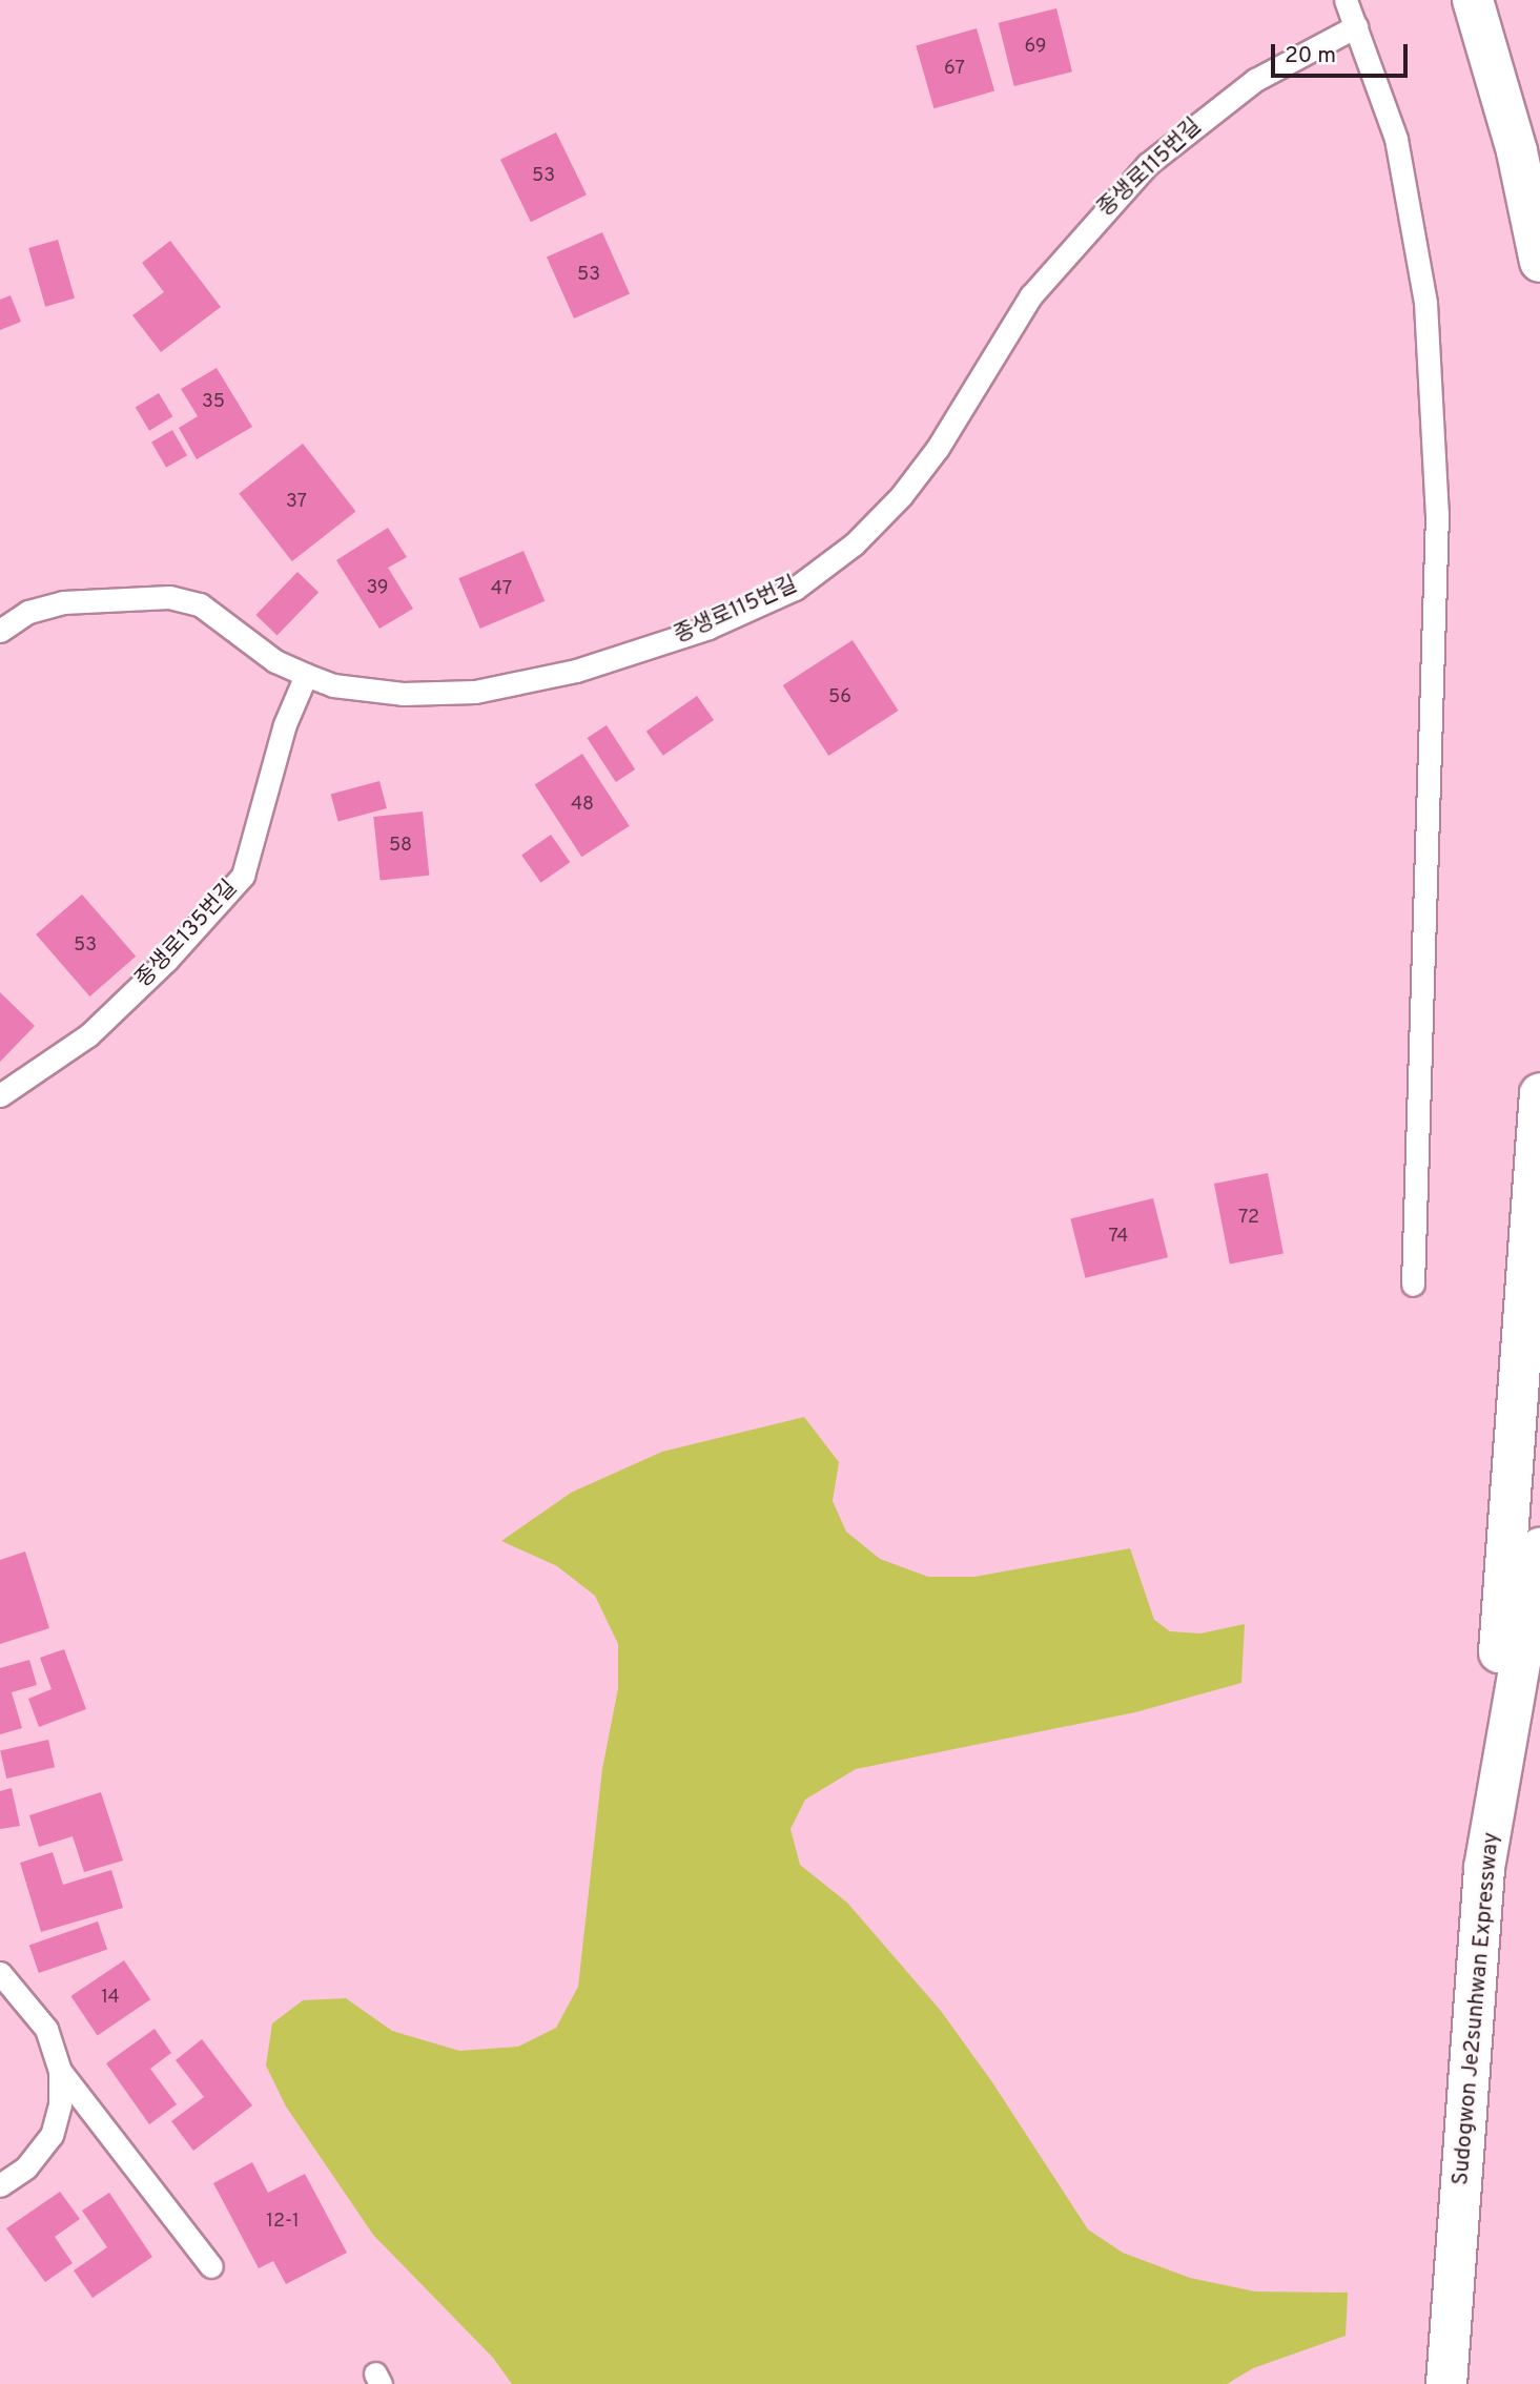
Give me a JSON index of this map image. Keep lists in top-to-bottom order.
{
  "streets": {
    "highway": ["Sudogwon Je2sunhwan Expressway"],
    "lane": ["종생로115번길", "종생로135번길"]
  },
  "crossings": [
    ["종생로115번길", "종생로135번길"]
  ],
  "house_numbers": [
    "69",
    "67",
    "53",
    "53",
    "35",
    "37",
    "39",
    "47",
    "56",
    "48",
    "58",
    "53",
    "72",
    "74",
    "14",
    "12-1"
  ],
  "scale_bar": "20 m"
}
